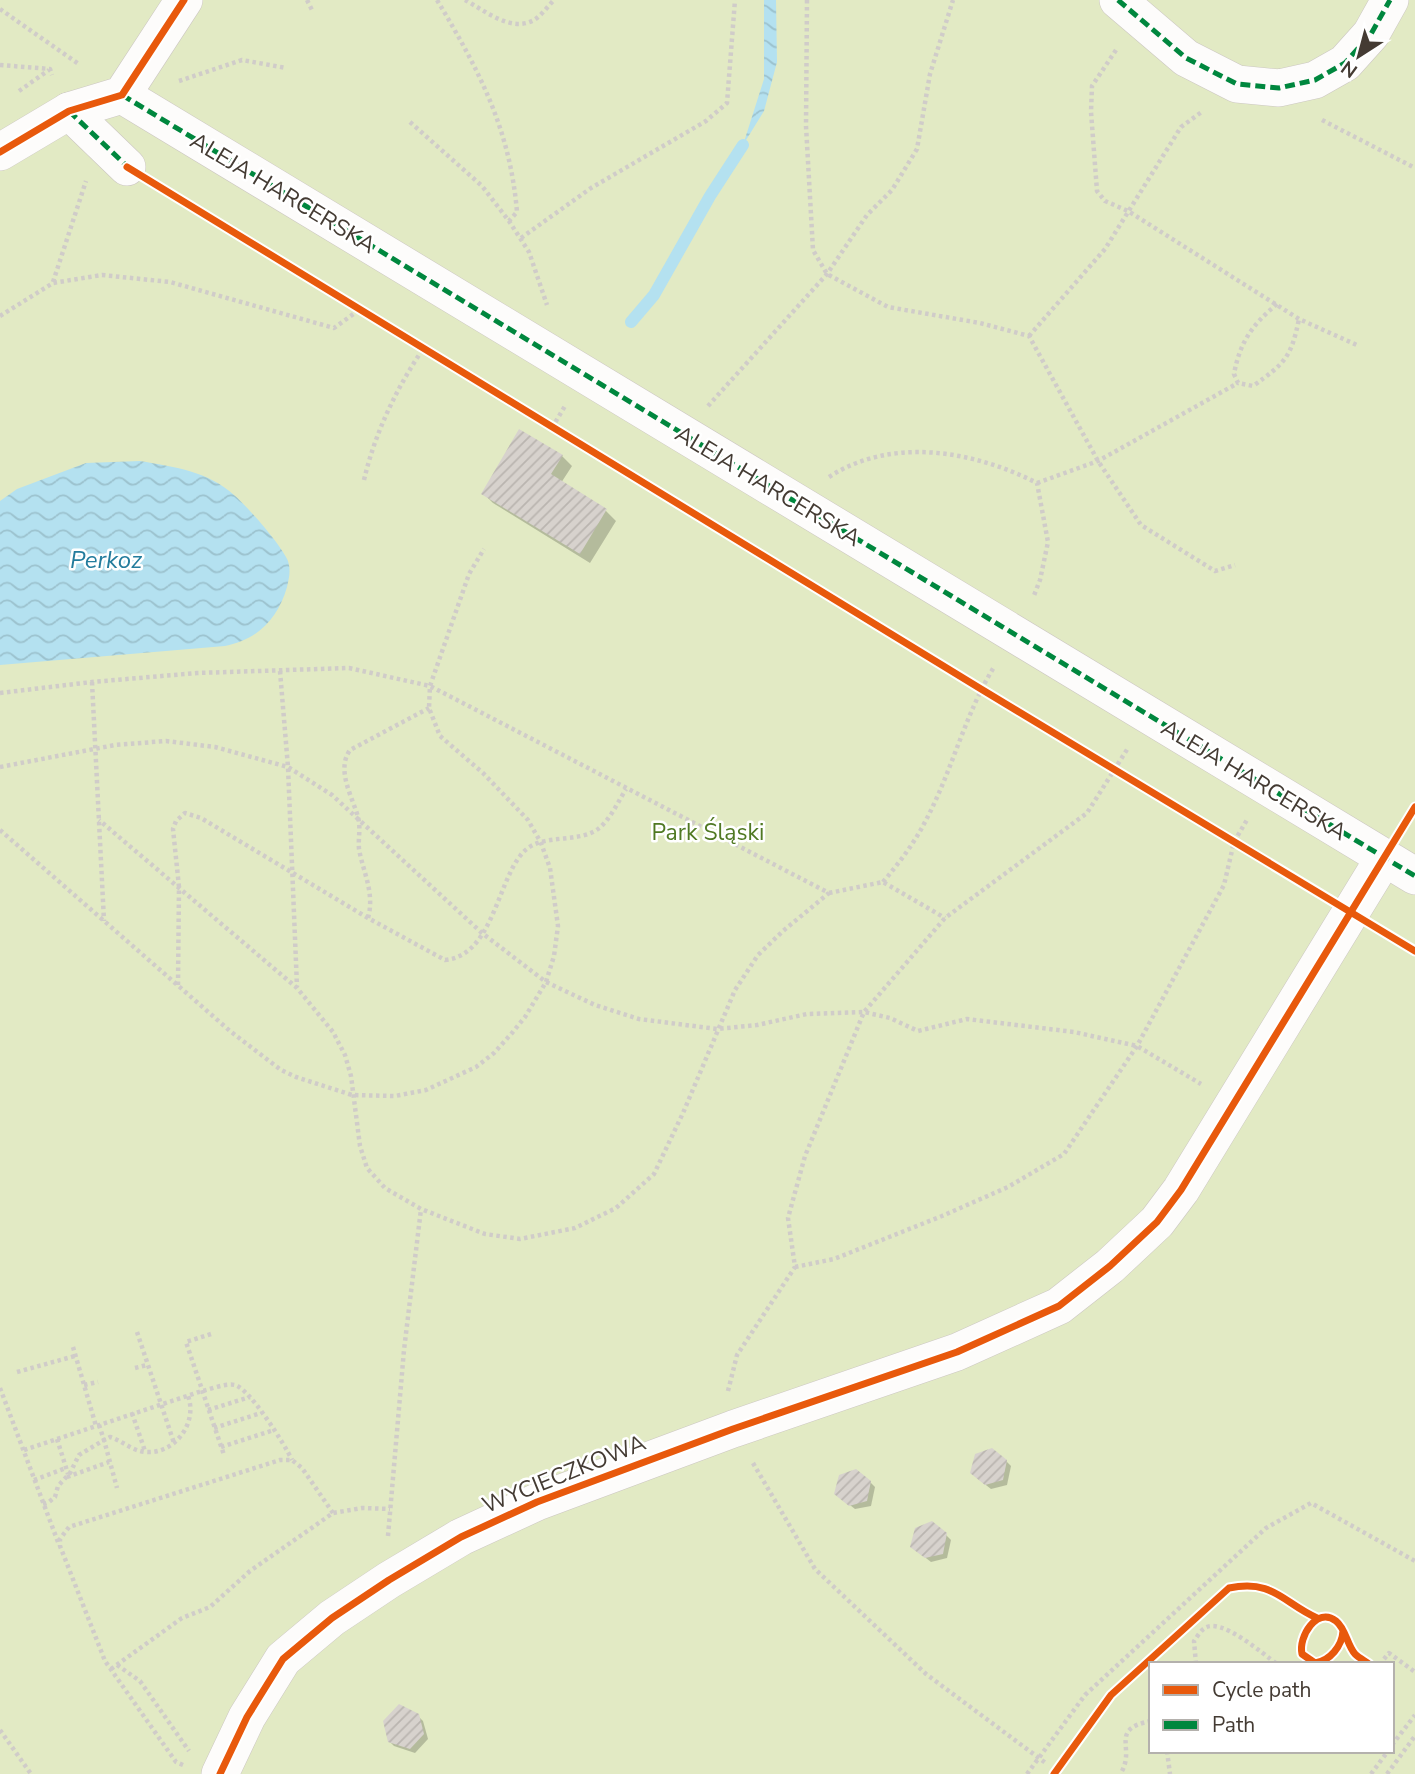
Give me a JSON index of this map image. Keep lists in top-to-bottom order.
{
  "streets": {
    "street": ["ALEJA HARCERSKA", "WYCIECZKOWA"]
  },
  "crossings": [
    ["ALEJA HARCERSKA", "WYCIECZKOWA"]
  ],
  "water": ["Perkoz"],
  "parks": ["Park Śląski"],
  "legend": ["Cycle path", "Path"],
  "north": "bottom left"
}
